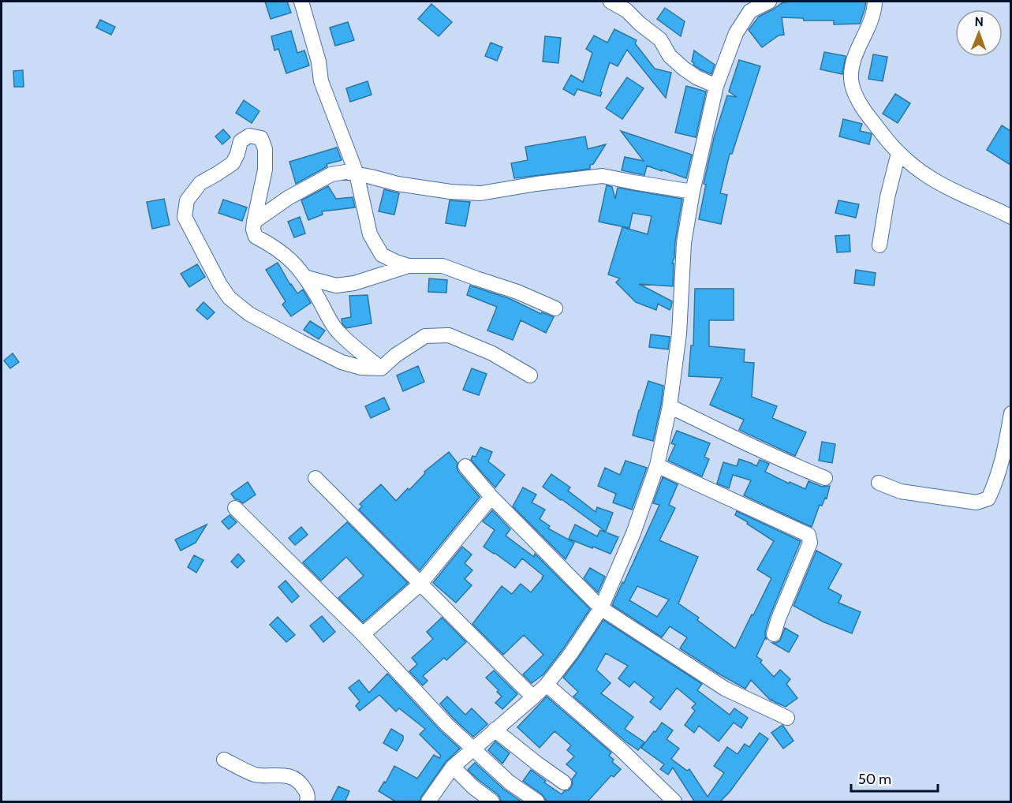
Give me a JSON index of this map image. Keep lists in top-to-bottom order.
{
  "scale_bar": "50 m",
  "north": "top"
}
